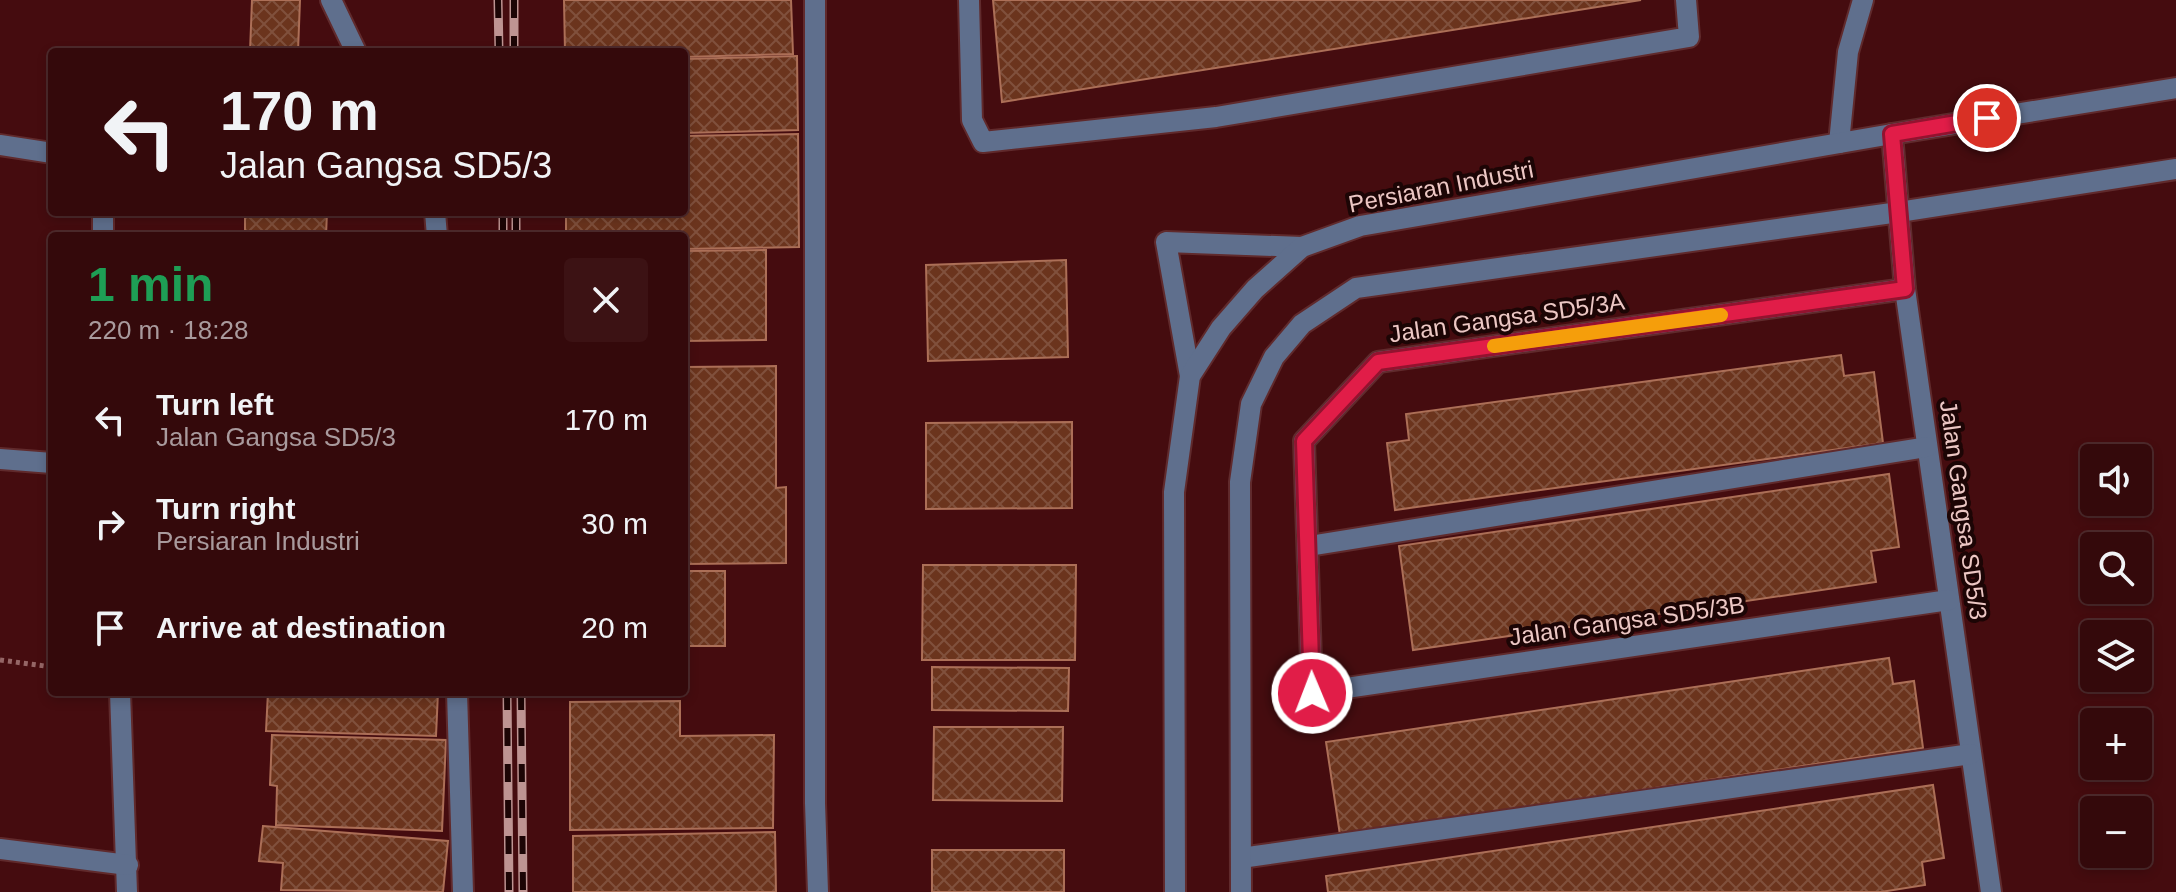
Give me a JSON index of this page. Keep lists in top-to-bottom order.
{
  "streets": {
    "street": [
      "Persiaran Industri",
      "Jalan Gangsa SD5/3A",
      "Jalan Gangsa SD5/3",
      "Jalan Gangsa SD5/3B"
    ]
  },
  "crossings": [
    ["Persiaran Industri", "Jalan Gangsa SD5/3"],
    ["Jalan Gangsa SD5/3A", "Jalan Gangsa SD5/3"],
    ["Jalan Gangsa SD5/3A", "Jalan Gangsa SD5/3B"],
    ["Jalan Gangsa SD5/3", "Jalan Gangsa SD5/3B"]
  ],
  "page": {
    "turn": ["170 m", "Jalan Gangsa SD5/3"],
    "heading": ["1 min", "220 m · 18:28"],
    "list": [
      {
        "name": "Turn left",
        "note": "Jalan Gangsa SD5/3",
        "value": "170 m"
      },
      {
        "name": "Turn right",
        "note": "Persiaran Industri",
        "value": "30 m"
      },
      {
        "name": "Arrive at destination",
        "value": "20 m"
      }
    ],
    "map_buttons": ["+", "−"]
  }
}
